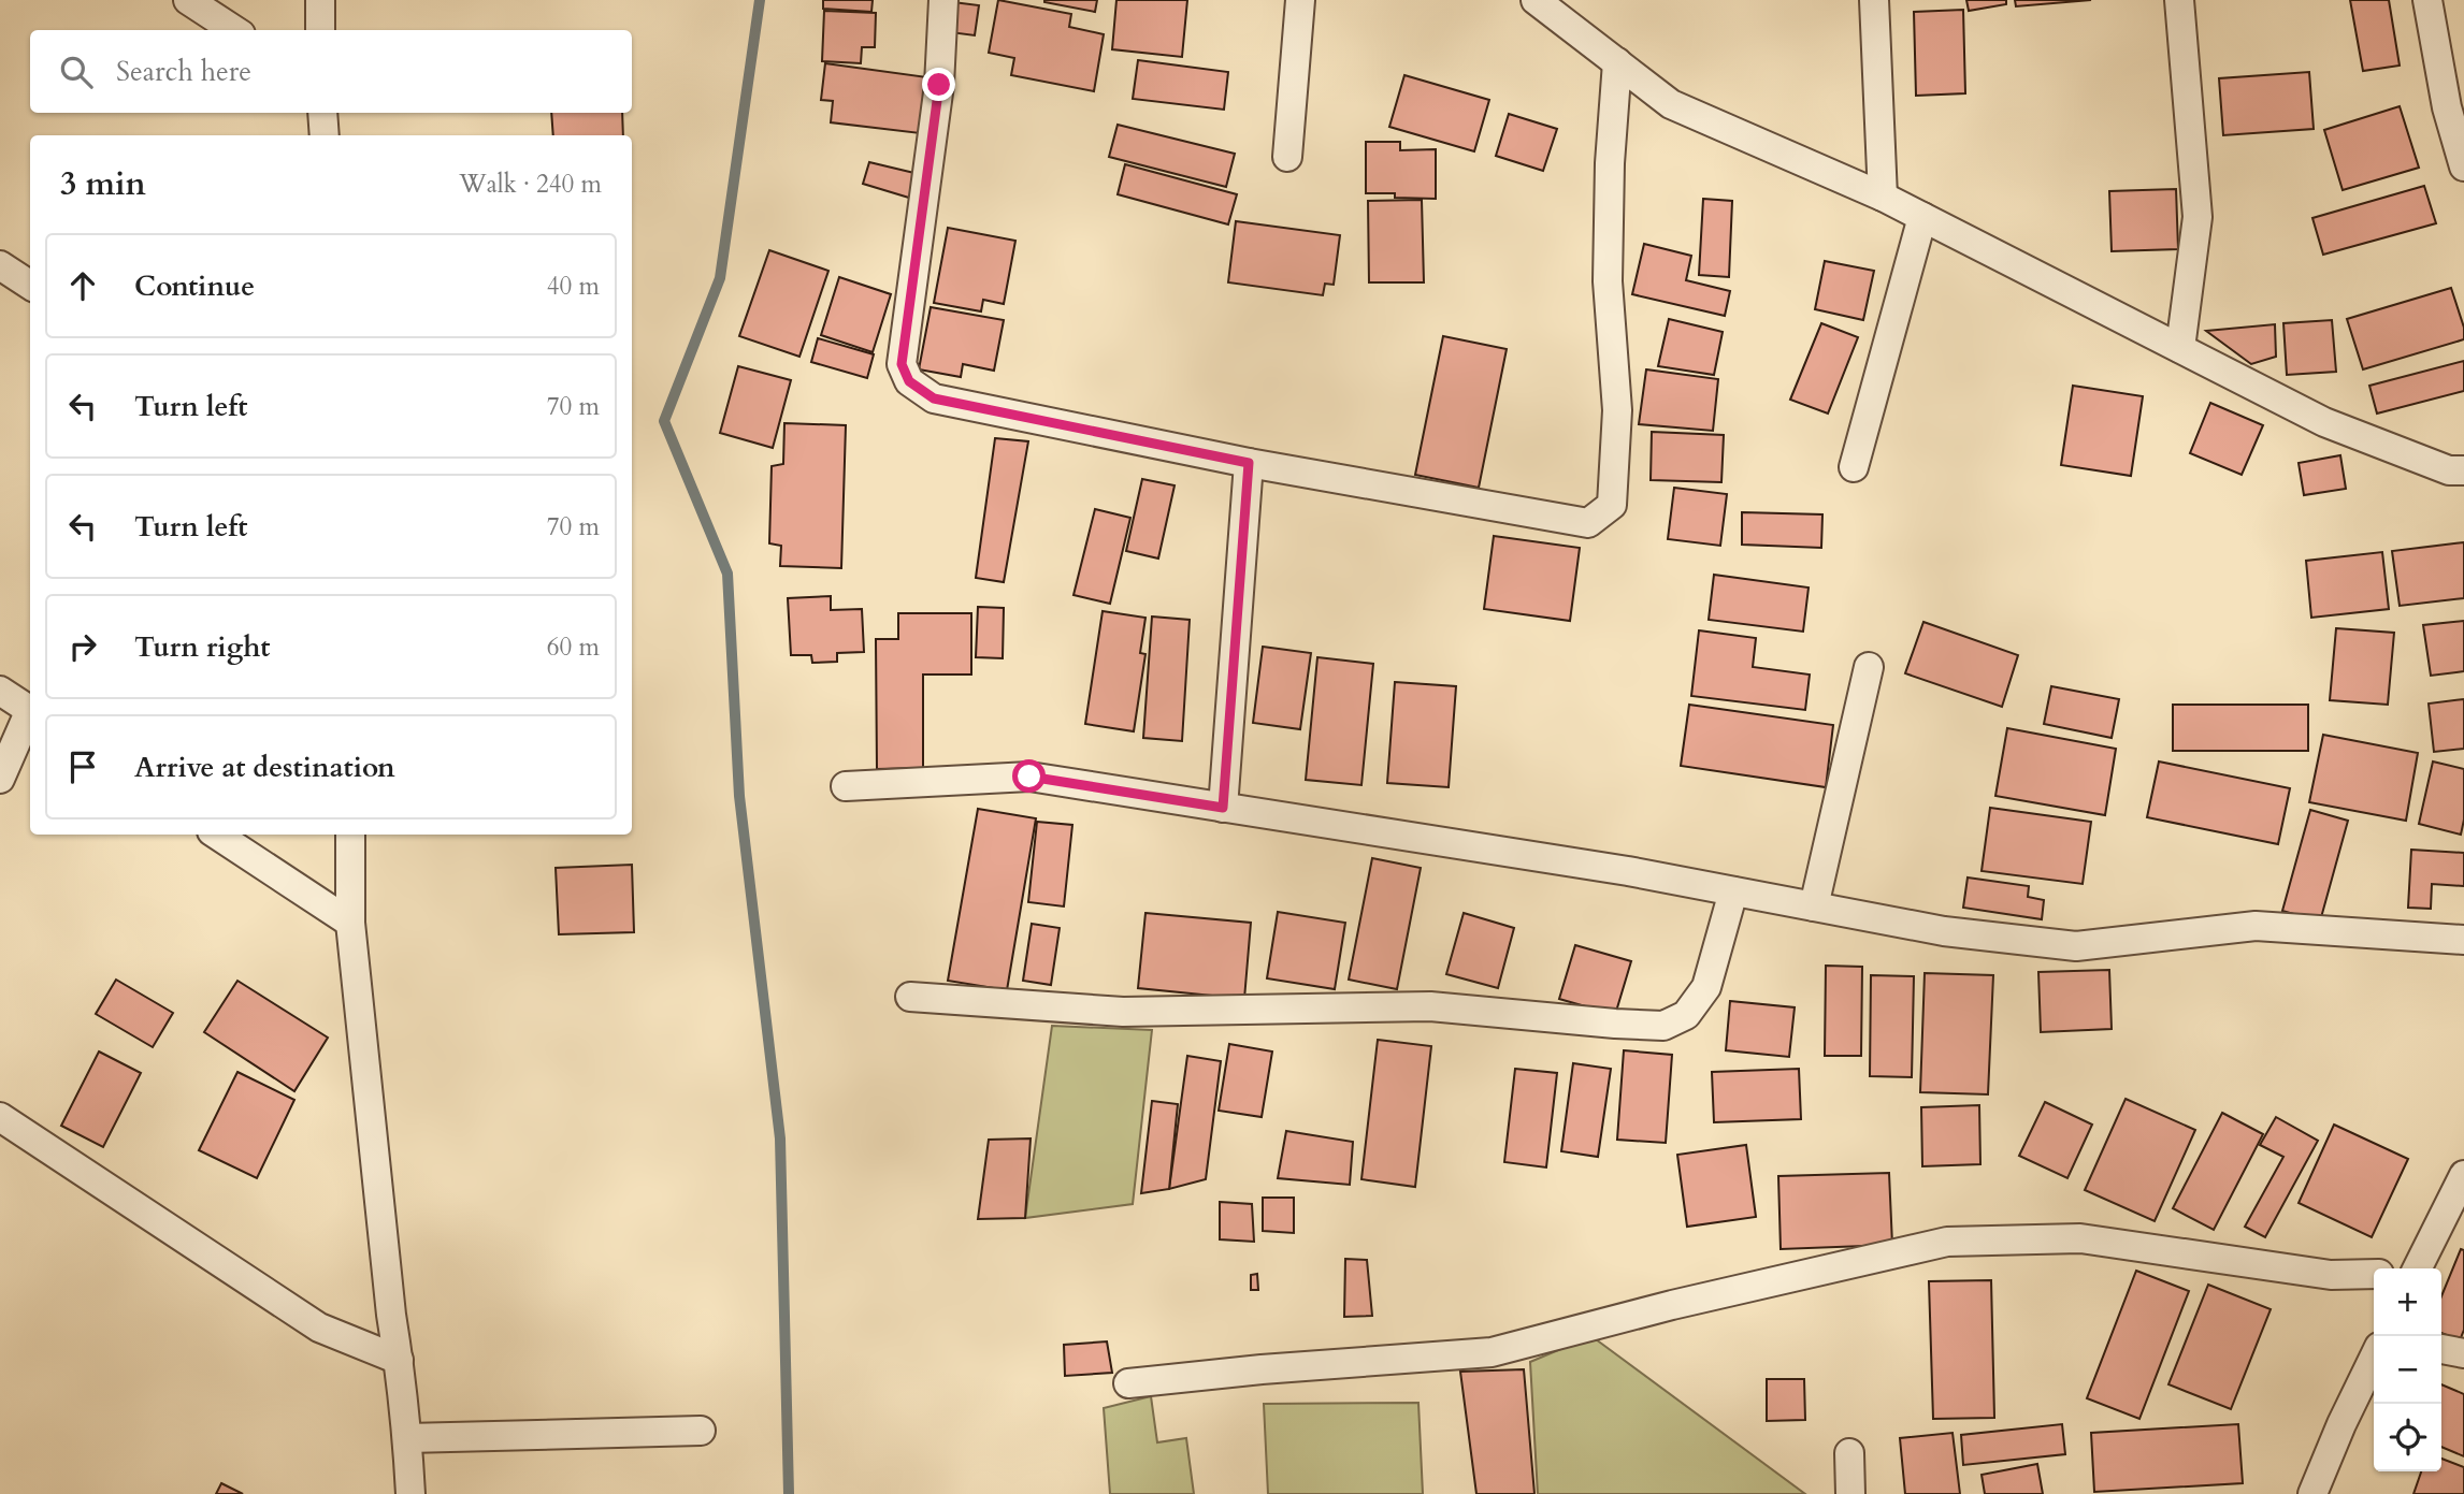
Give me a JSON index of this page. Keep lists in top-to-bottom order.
{
  "page": {
    "search": "Search here",
    "heading": ["3 min", "Walk · 240 m"],
    "list": [
      ["Continue", "40 m"],
      ["Turn left", "70 m"],
      ["Turn left", "70 m"],
      ["Turn right", "60 m"],
      "Arrive at destination"
    ],
    "map_buttons": ["+", "−"]
  }
}
